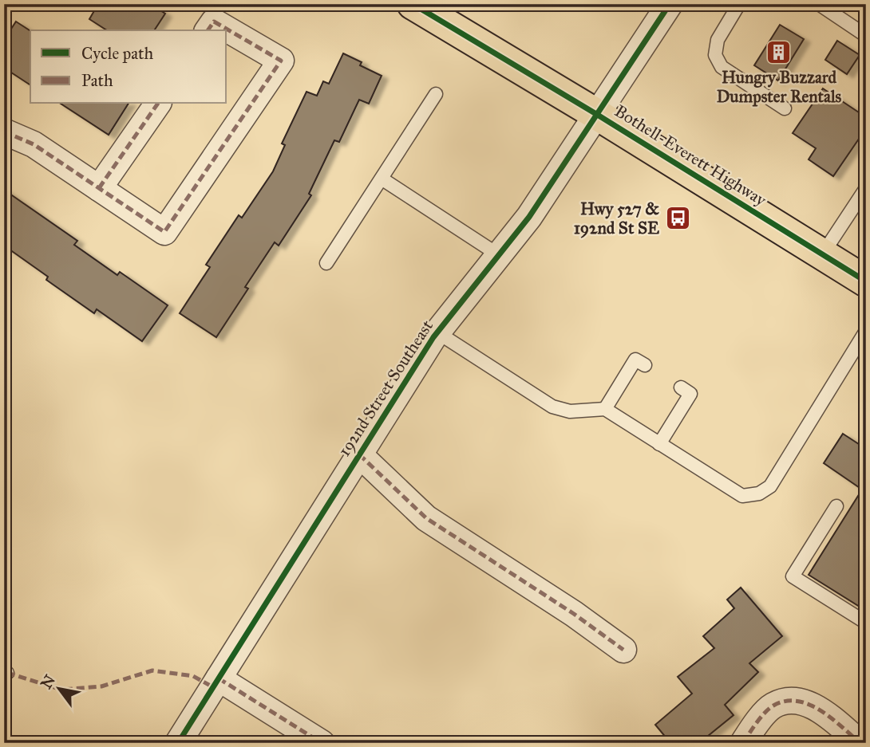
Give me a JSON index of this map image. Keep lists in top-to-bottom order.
{
  "streets": {
    "main road": ["Bothell-Everett Highway"],
    "street": ["192nd Street Southeast"]
  },
  "crossings": [
    ["Bothell-Everett Highway", "192nd Street Southeast"]
  ],
  "places": {
    "building": ["Hungry Buzzard Dumpster Rentals"],
    "bus stop": ["Hwy 527 & 192nd St SE"]
  },
  "legend": ["Cycle path", "Path"],
  "north": "top left"
}
